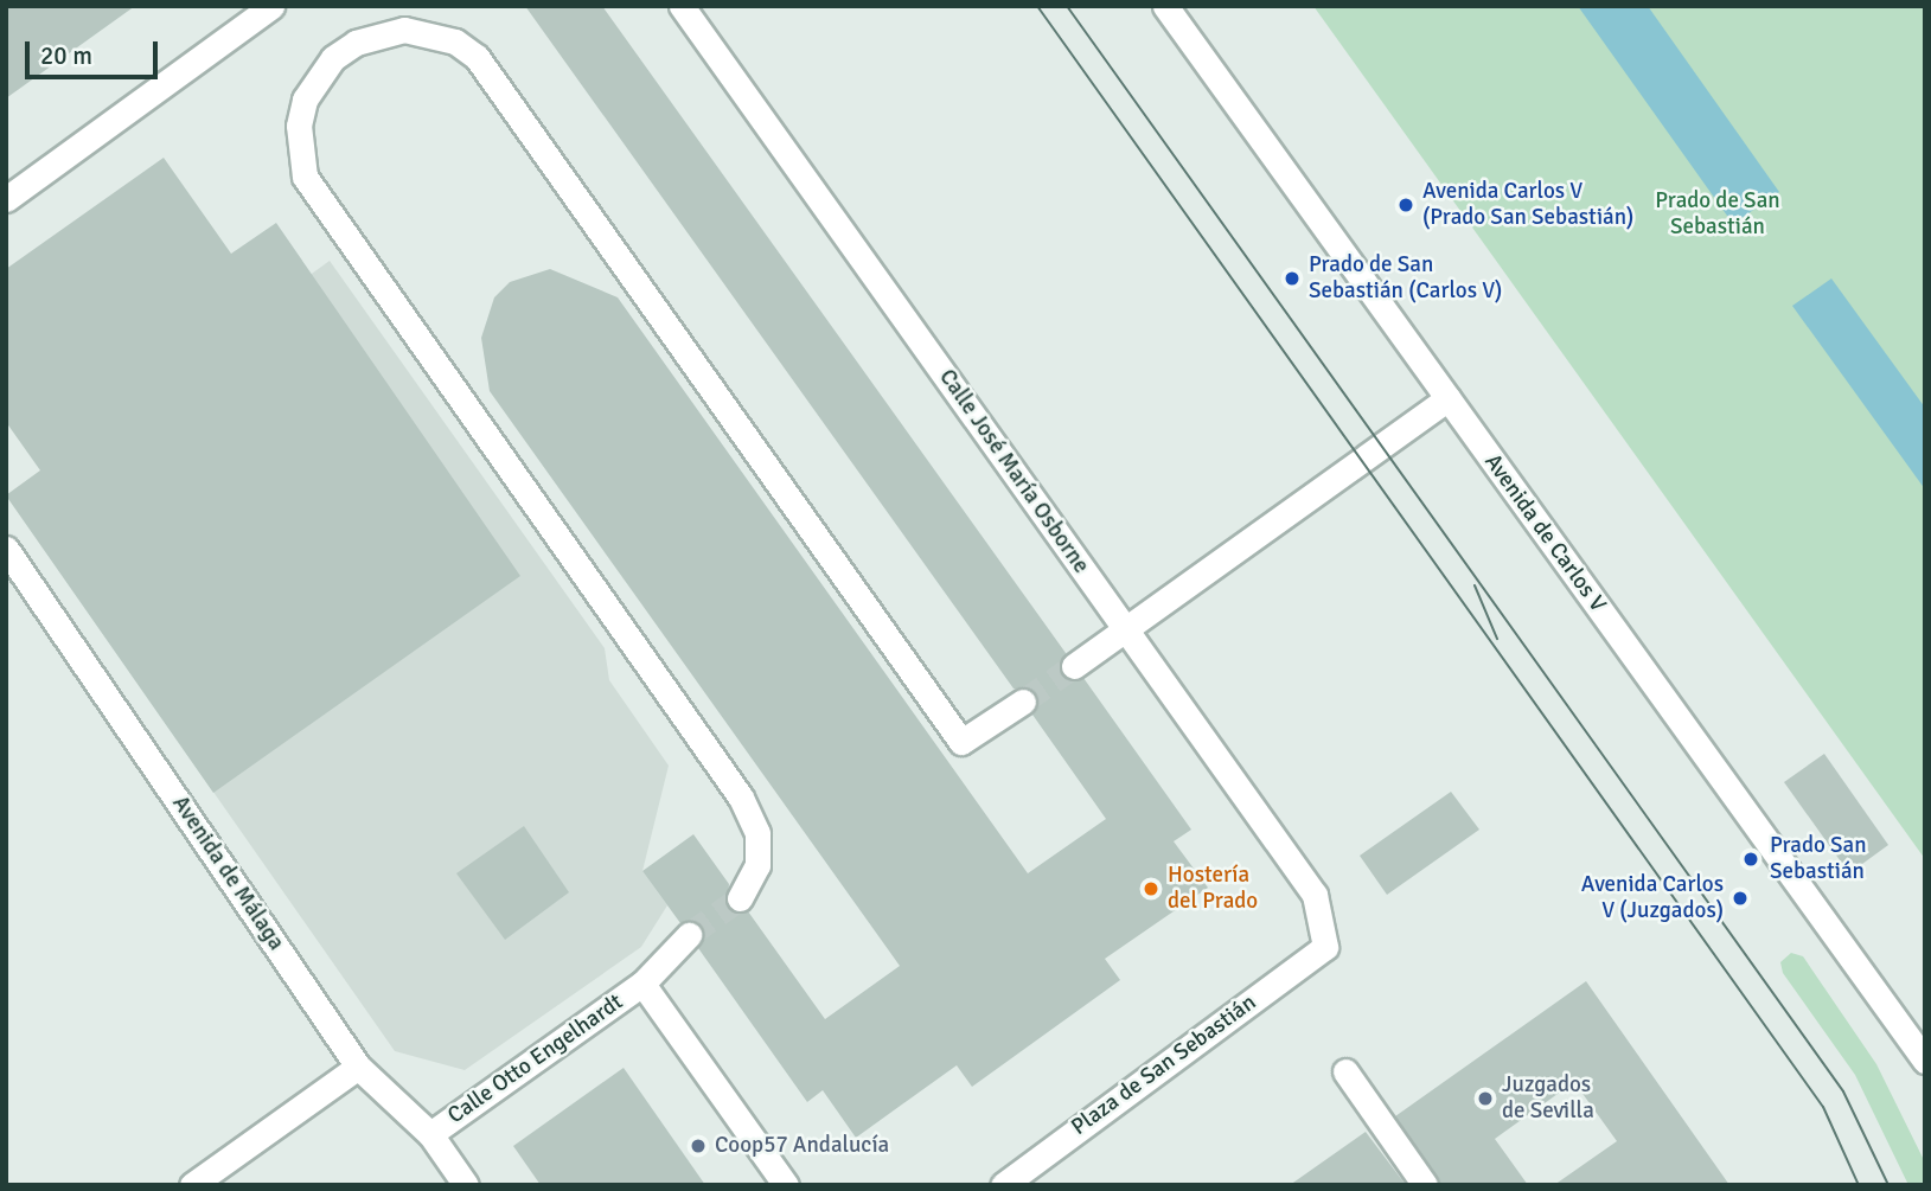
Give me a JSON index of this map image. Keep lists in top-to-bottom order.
{
  "streets": {
    "street": [
      "Calle José María Osborne",
      "Avenida de Carlos V",
      "Avenida de Málaga",
      "Calle Otto Engelhardt",
      "Plaza de San Sebastián"
    ]
  },
  "crossings": [
    ["Calle José María Osborne", "Plaza de San Sebastián"],
    ["Avenida de Málaga", "Calle Otto Engelhardt"]
  ],
  "parks": ["Prado de San Sebastián"],
  "places": [
    "Avenida Carlos V (Prado San Sebastián)",
    "Prado de San Sebastián (Carlos V)",
    "Prado San Sebastián",
    "Hostería del Prado",
    "Avenida Carlos V (Juzgados)",
    "Juzgados de Sevilla",
    "Coop57 Andalucía"
  ],
  "scale_bar": "20 m"
}
